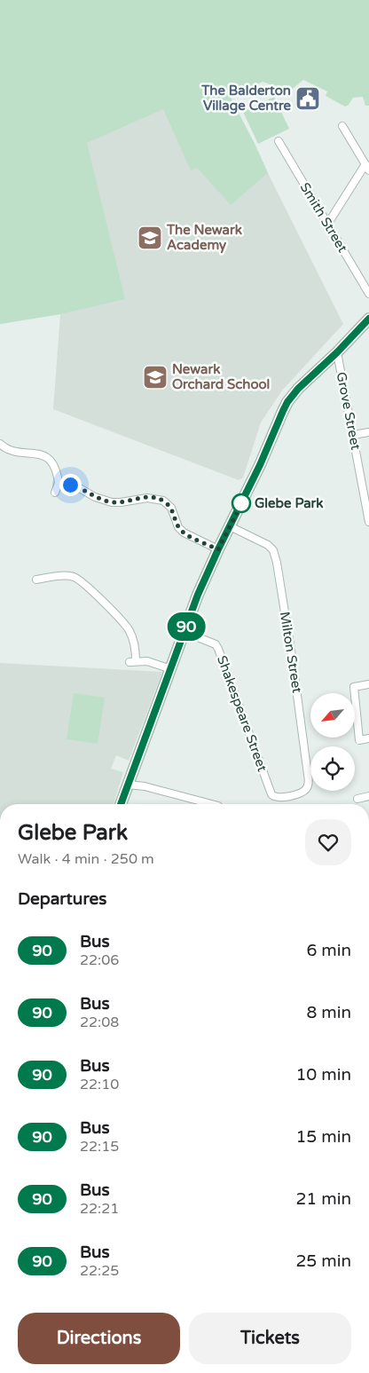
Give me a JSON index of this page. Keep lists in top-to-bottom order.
{
  "streets": {
    "street": [
      "Smith Street",
      "Grove Street",
      "Milton Street",
      "Shakespeare Street"
    ]
  },
  "crossings": [
    ["Milton Street", "Shakespeare Street"]
  ],
  "places": {
    "public building": ["The Balderton Village Centre"],
    "school or university": ["The Newark Academy", "Newark Orchard School"],
    "other": ["Glebe Park"]
  },
  "lines": ["bus line 90"],
  "north": "bottom left",
  "page": {
    "on_map": "90",
    "heading": [
      ["Glebe Park", "Walk · 4 min · 250 m"],
      "Departures"
    ],
    "list": [
      {
        "mark": "90",
        "name": "Bus",
        "note": "22:06",
        "value": "6 min"
      },
      {
        "mark": "90",
        "name": "Bus",
        "note": "22:08",
        "value": "8 min"
      },
      {
        "mark": "90",
        "name": "Bus",
        "note": "22:10",
        "value": "10 min"
      },
      {
        "mark": "90",
        "name": "Bus",
        "note": "22:15",
        "value": "15 min"
      },
      {
        "mark": "90",
        "name": "Bus",
        "note": "22:21",
        "value": "21 min"
      },
      {
        "mark": "90",
        "name": "Bus",
        "note": "22:25",
        "value": "25 min"
      }
    ],
    "buttons": ["Directions", "Tickets"]
  }
}
